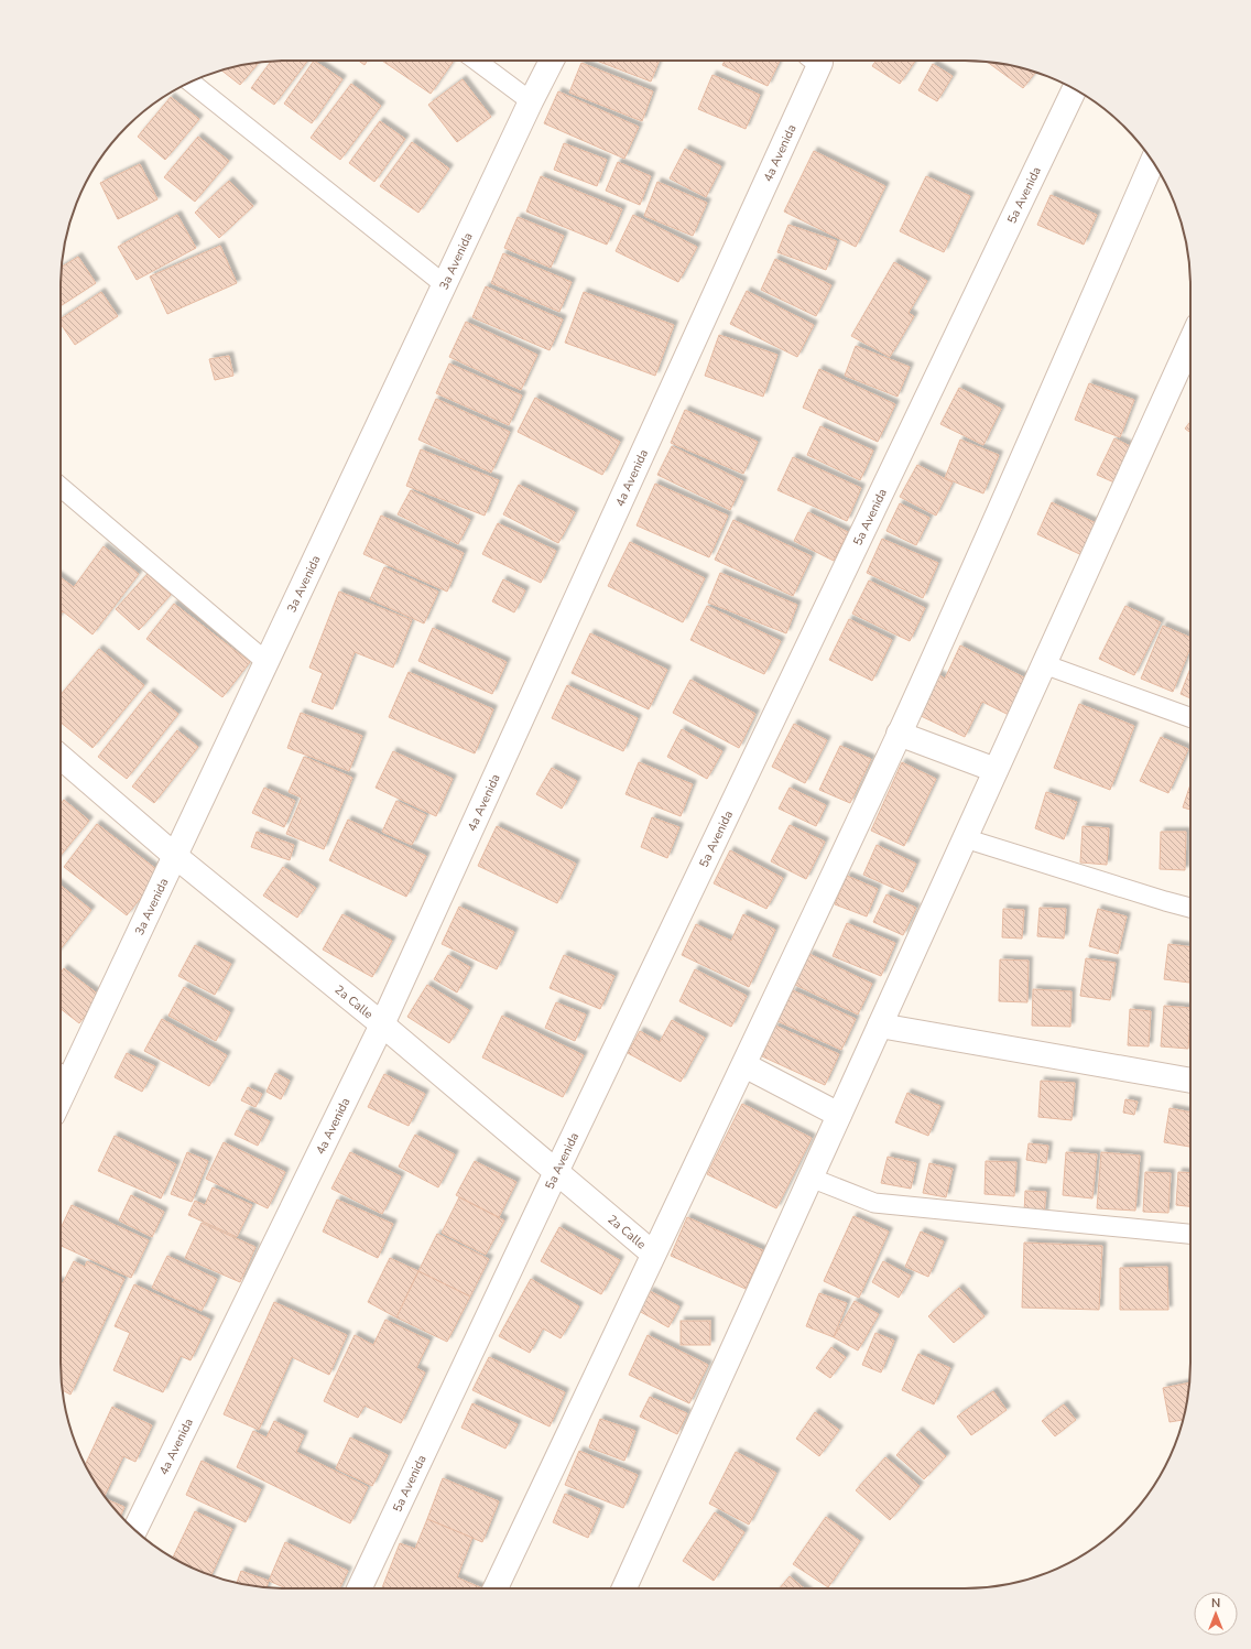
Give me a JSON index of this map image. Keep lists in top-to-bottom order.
{
  "streets": {
    "street": [
      "4a Avenida",
      "5a Avenida",
      "3a Avenida",
      "2a Calle"
    ]
  },
  "crossings": [
    ["4a Avenida", "2a Calle"],
    ["5a Avenida", "2a Calle"],
    ["3a Avenida", "2a Calle"]
  ],
  "north": "top"
}
